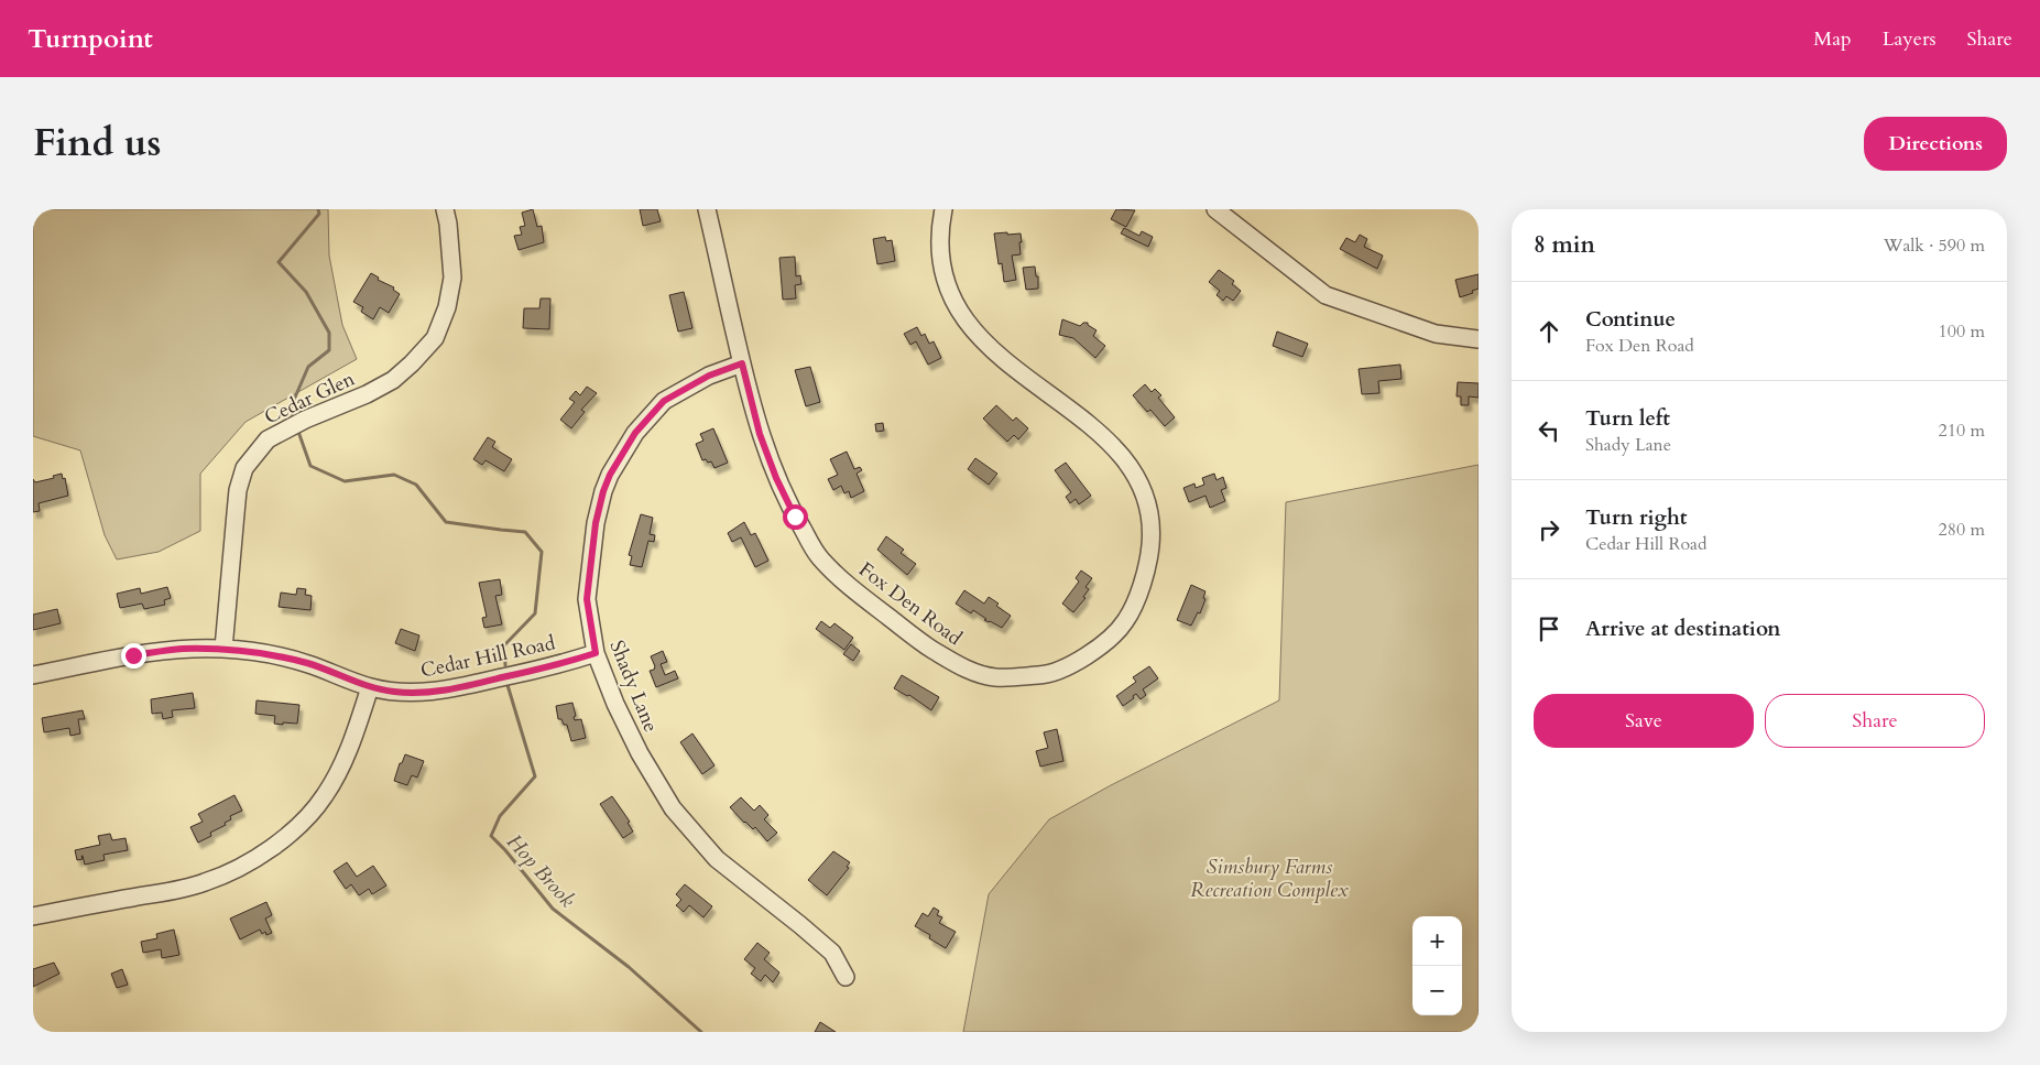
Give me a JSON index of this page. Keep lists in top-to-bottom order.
{
  "streets": {
    "street": [
      "Cedar Glen",
      "Fox Den Road",
      "Cedar Hill Road",
      "Shady Lane"
    ]
  },
  "crossings": [
    ["Cedar Glen", "Cedar Hill Road"],
    ["Fox Den Road", "Shady Lane"],
    ["Cedar Hill Road", "Shady Lane"]
  ],
  "water": ["Hop Brook"],
  "parks": ["Simsbury Farms Recreation Complex"],
  "page": {
    "header": "Turnpoint",
    "nav": ["Map", "Layers", "Share"],
    "title": "Find us",
    "buttons": [
      "Directions",
      ["Save", "Share"]
    ],
    "heading": ["8 min", "Walk · 590 m"],
    "list": [
      ["Continue", "Fox Den Road", "100 m"],
      ["Turn left", "Shady Lane", "210 m"],
      ["Turn right", "Cedar Hill Road", "280 m"],
      "Arrive at destination"
    ],
    "map_buttons": ["+", "−"]
  }
}
